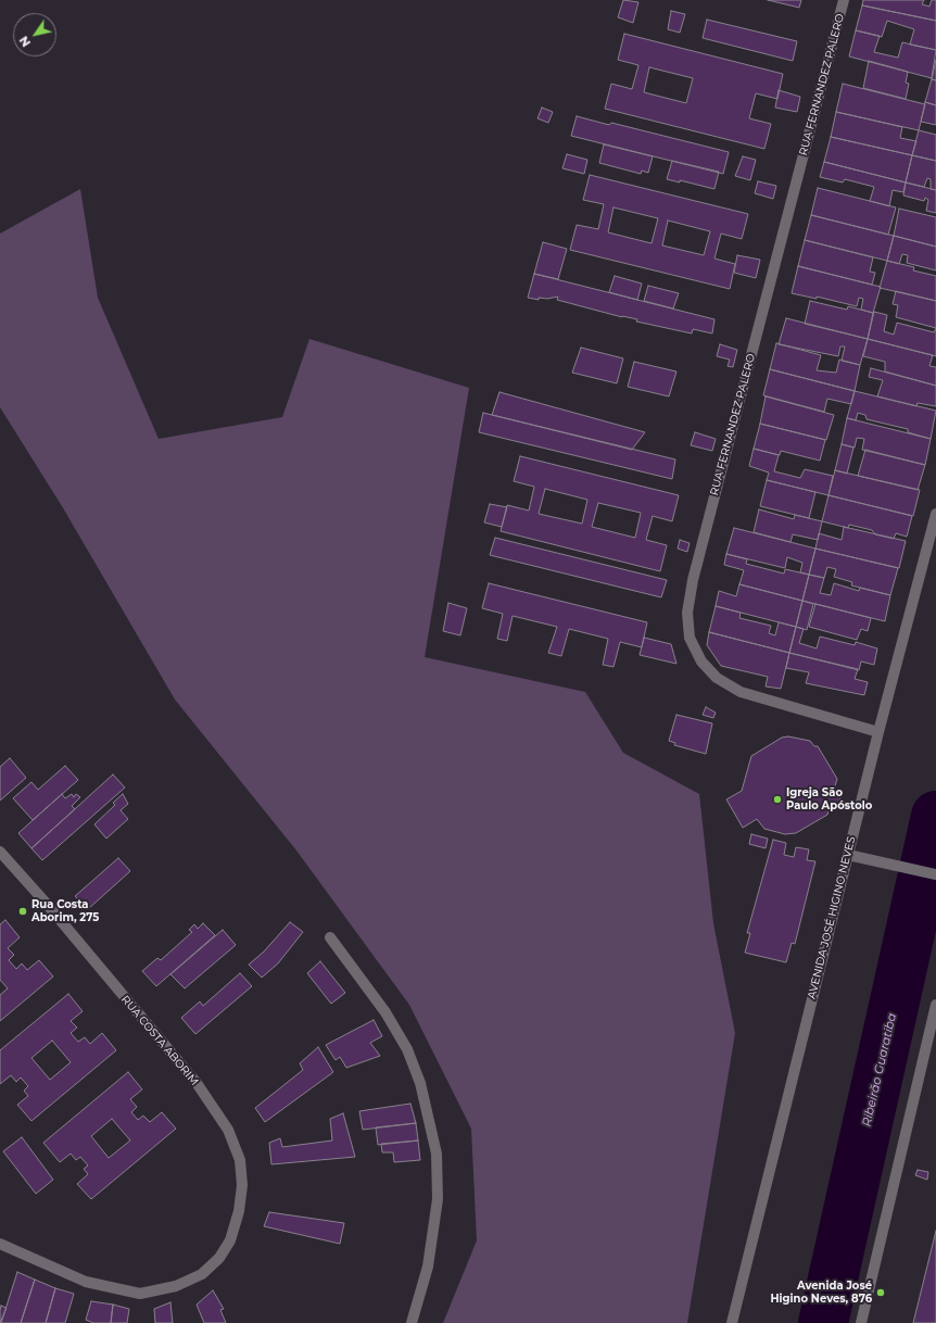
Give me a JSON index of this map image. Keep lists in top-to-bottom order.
{
  "streets": {
    "street": ["RUA FERNANDEZ PALERO", "AVENIDA JOSÉ HIGINO NEVES", "RUA COSTA ABORIM"]
  },
  "crossings": [
    ["RUA FERNANDEZ PALERO", "AVENIDA JOSÉ HIGINO NEVES"]
  ],
  "water": ["Ribeirão Guaratiba"],
  "places": ["Igreja São Paulo Apóstolo", "Rua Costa Aborim, 275", "Avenida José Higino Neves, 876"],
  "north": "bottom left"
}
